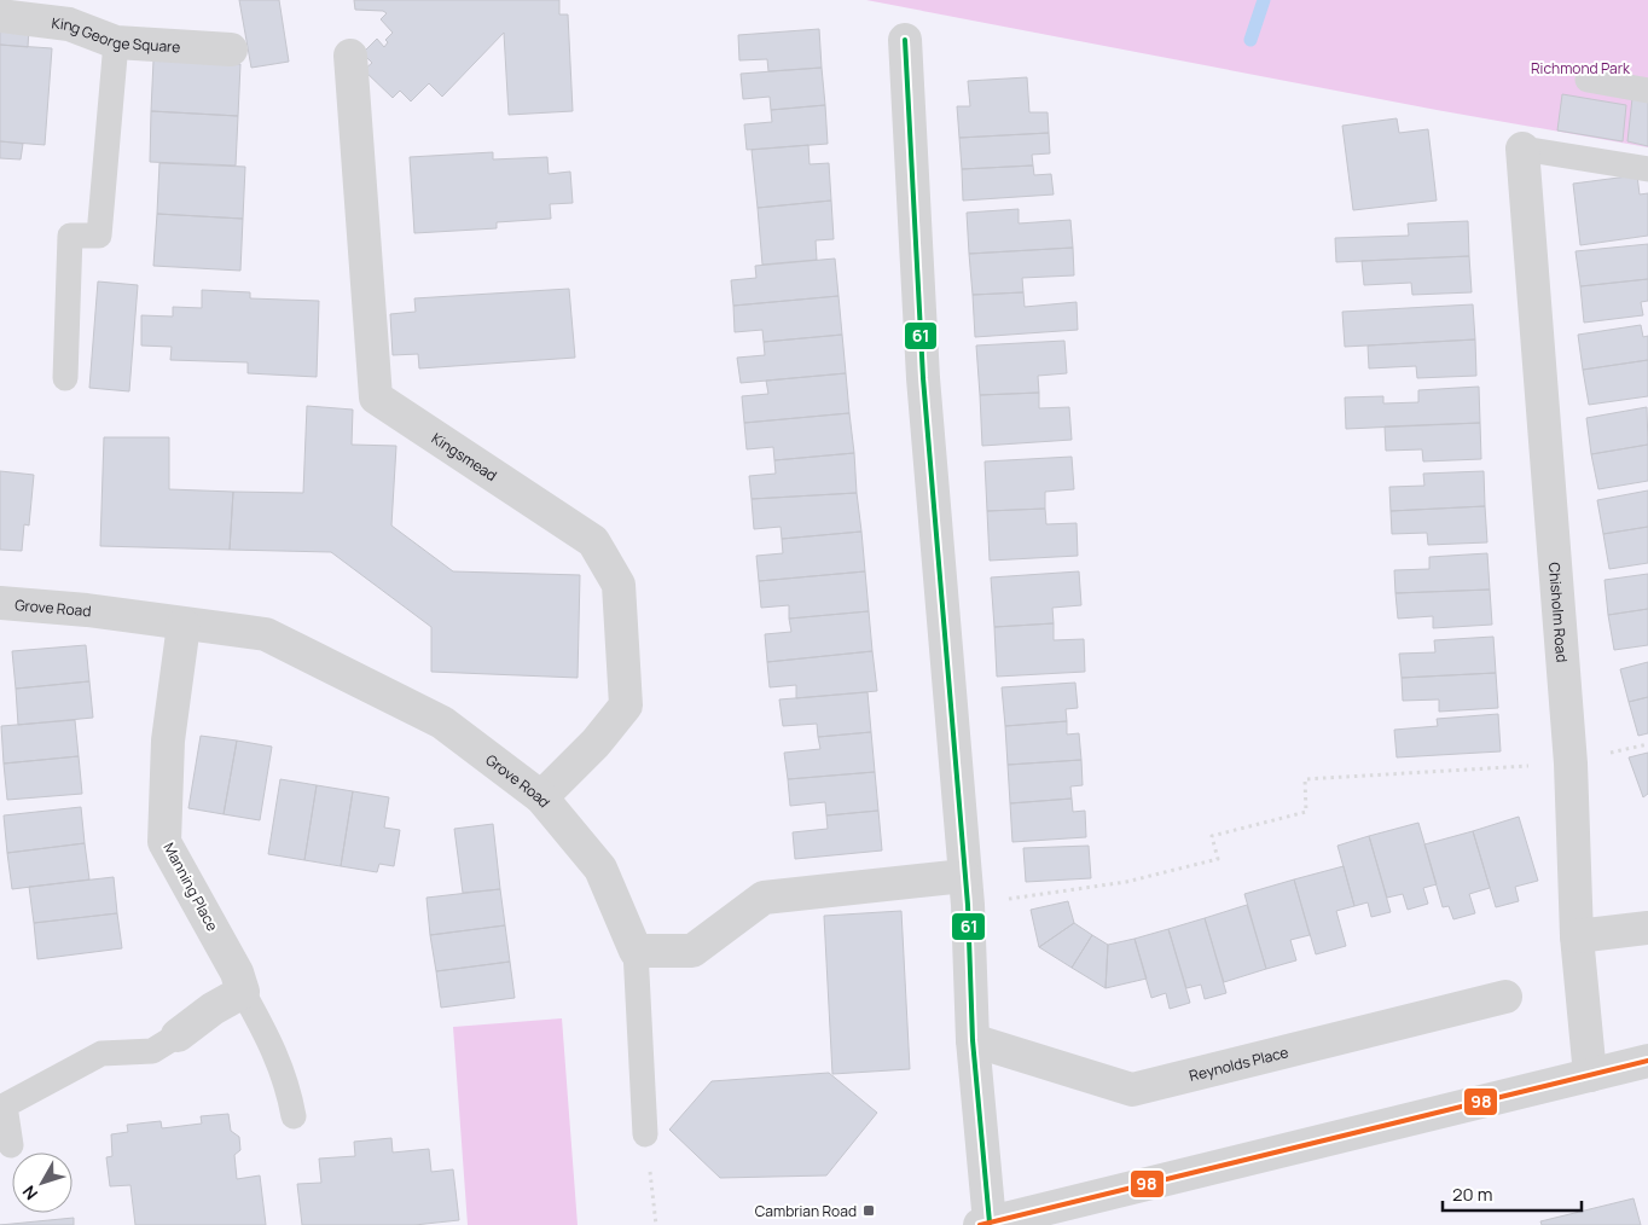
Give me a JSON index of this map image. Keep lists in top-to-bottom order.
{
  "streets": {
    "street": [
      "King George Square",
      "Kingsmead",
      "Grove Road",
      "Chisholm Road",
      "Manning Place",
      "Reynolds Place"
    ]
  },
  "crossings": [
    ["Kingsmead", "Grove Road"],
    ["Grove Road", "Manning Place"]
  ],
  "parks": ["Richmond Park"],
  "places": {
    "transit": ["Cambrian Road"]
  },
  "lines": ["transit line 61", "transit line 98"],
  "scale_bar": "20 m",
  "north": "bottom left"
}
